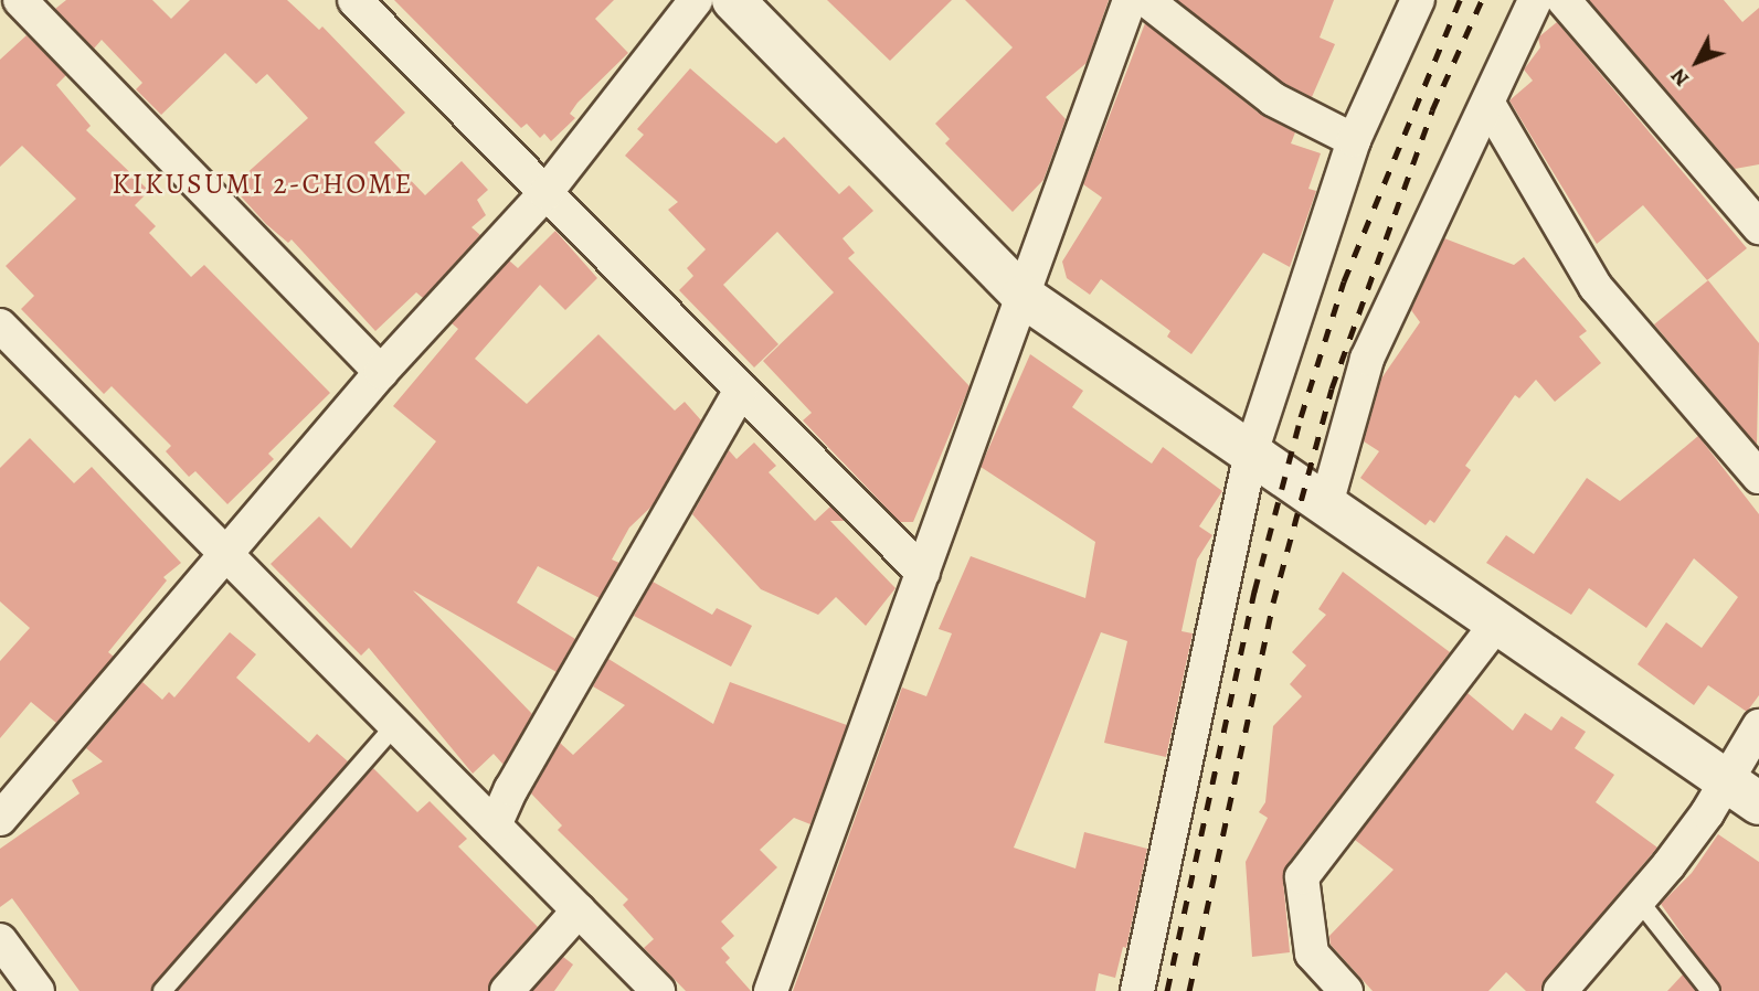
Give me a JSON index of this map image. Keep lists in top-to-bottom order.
{
  "districts": ["KIKUSUMI 2-CHOME"],
  "north": "bottom left"
}
